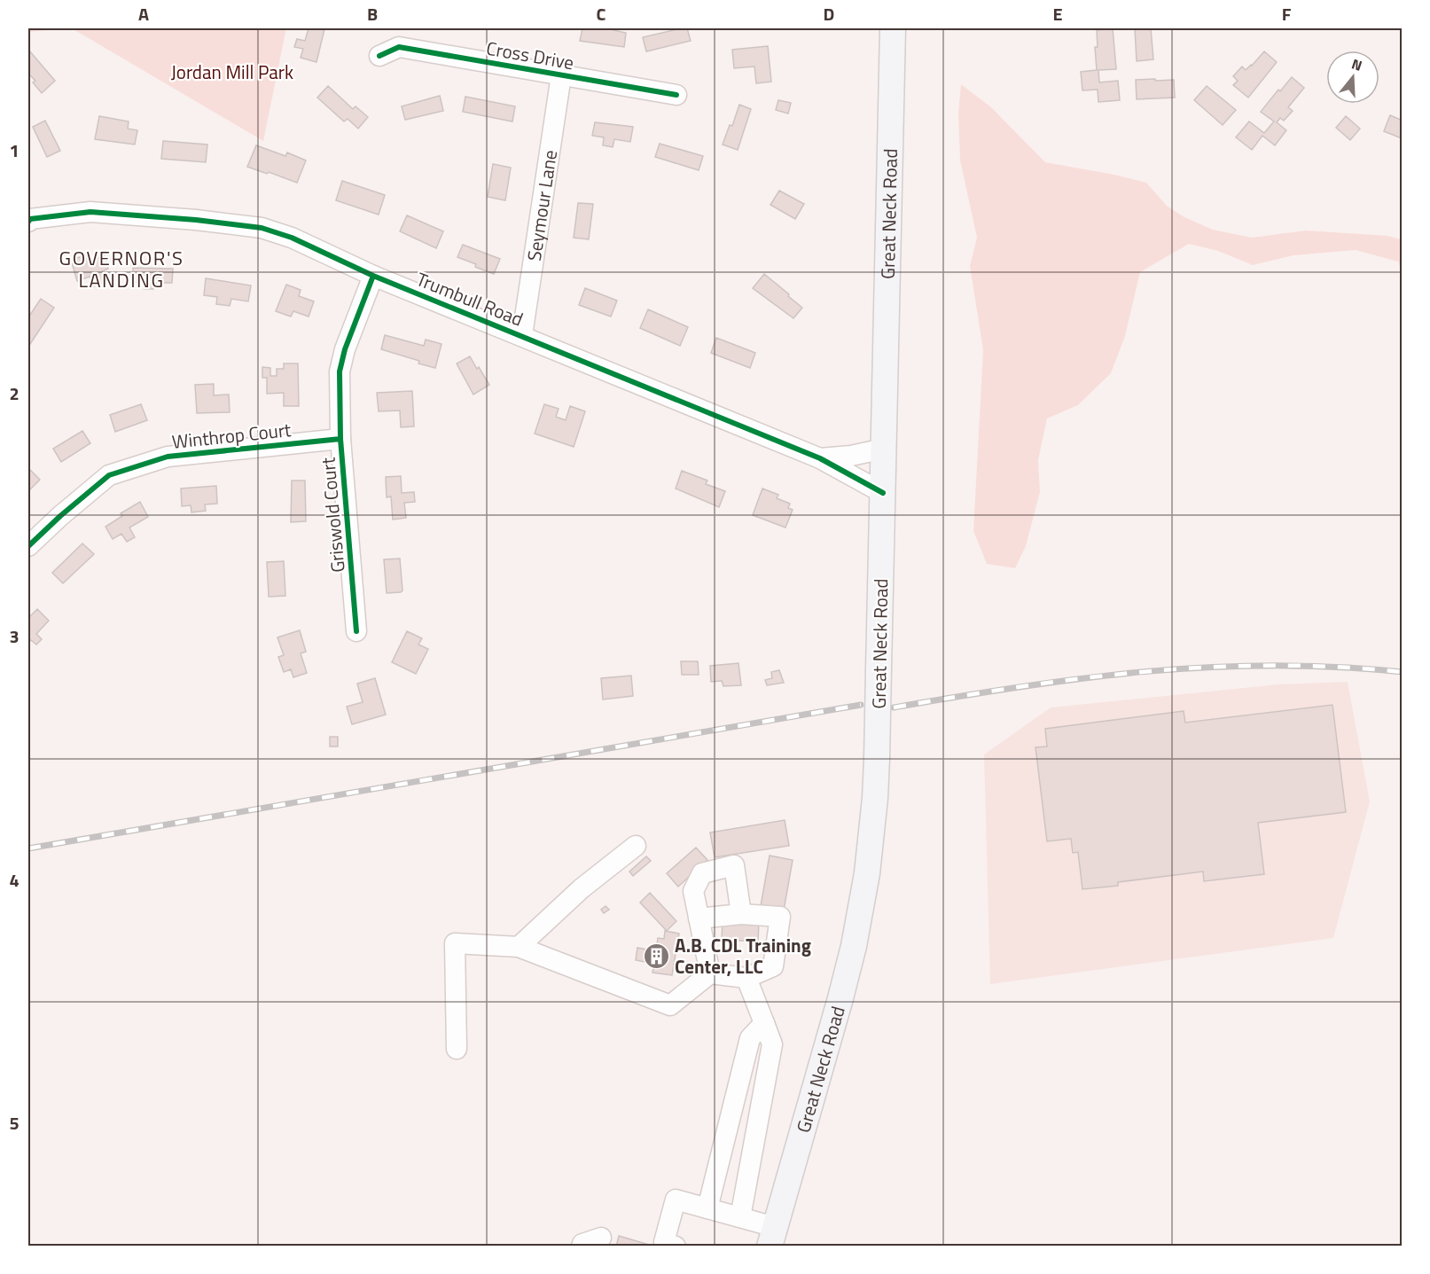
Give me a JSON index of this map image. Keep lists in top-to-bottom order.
{
  "streets": {
    "main road": ["Great Neck Road"],
    "street": [
      "Cross Drive",
      "Seymour Lane",
      "Trumbull Road",
      "Winthrop Court",
      "Griswold Court"
    ]
  },
  "crossings": [
    ["Cross Drive", "Seymour Lane"],
    ["Seymour Lane", "Trumbull Road"],
    ["Great Neck Road", "Trumbull Road"],
    ["Trumbull Road", "Griswold Court"],
    ["Winthrop Court", "Griswold Court"]
  ],
  "districts": ["GOVERNOR'S LANDING"],
  "parks": ["Jordan Mill Park"],
  "places": {
    "building": ["A.B. CDL Training Center, LLC"]
  },
  "north": "top",
  "grid": {
    "columns": [
      "A",
      "B",
      "C",
      "D",
      "E",
      "F"
    ],
    "rows": [
      "1",
      "2",
      "3",
      "4",
      "5"
    ]
  }
}
